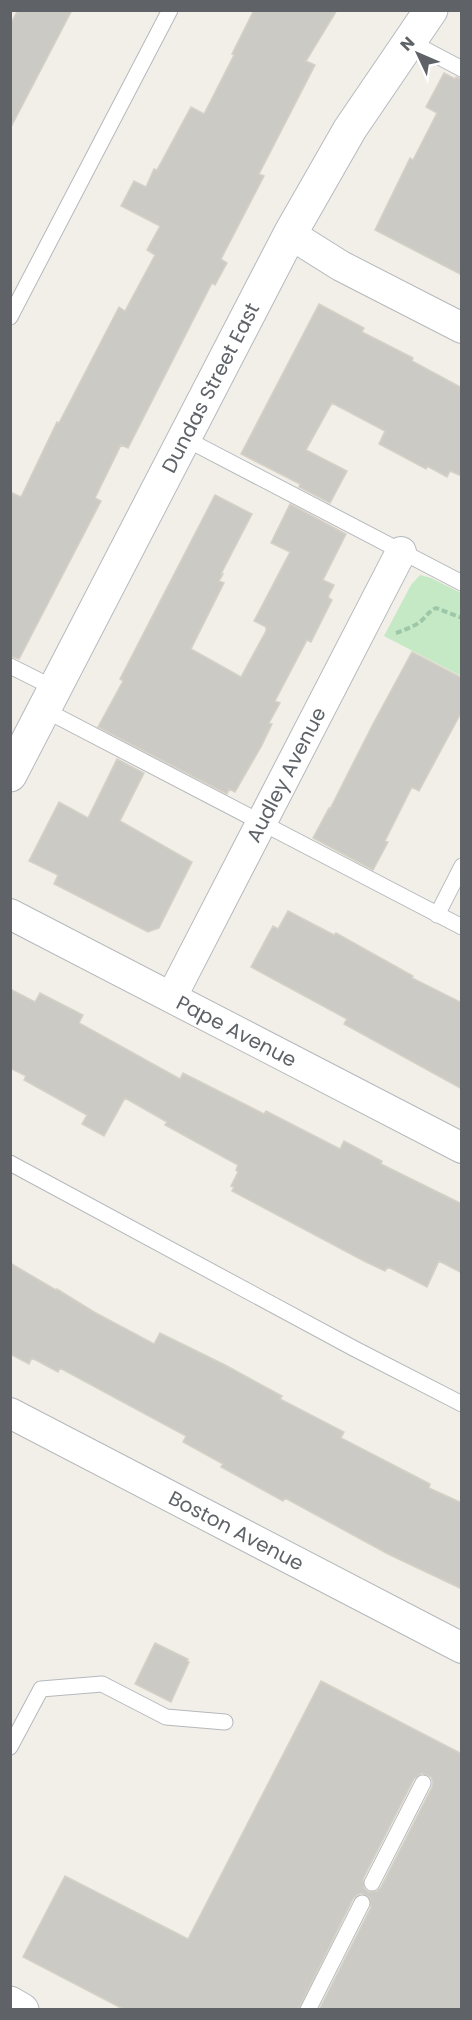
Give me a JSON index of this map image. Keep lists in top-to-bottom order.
{
  "streets": {
    "street": [
      "Dundas Street East",
      "Audley Avenue",
      "Pape Avenue",
      "Boston Avenue"
    ]
  },
  "crossings": [
    ["Audley Avenue", "Pape Avenue"]
  ],
  "north": "top left"
}
